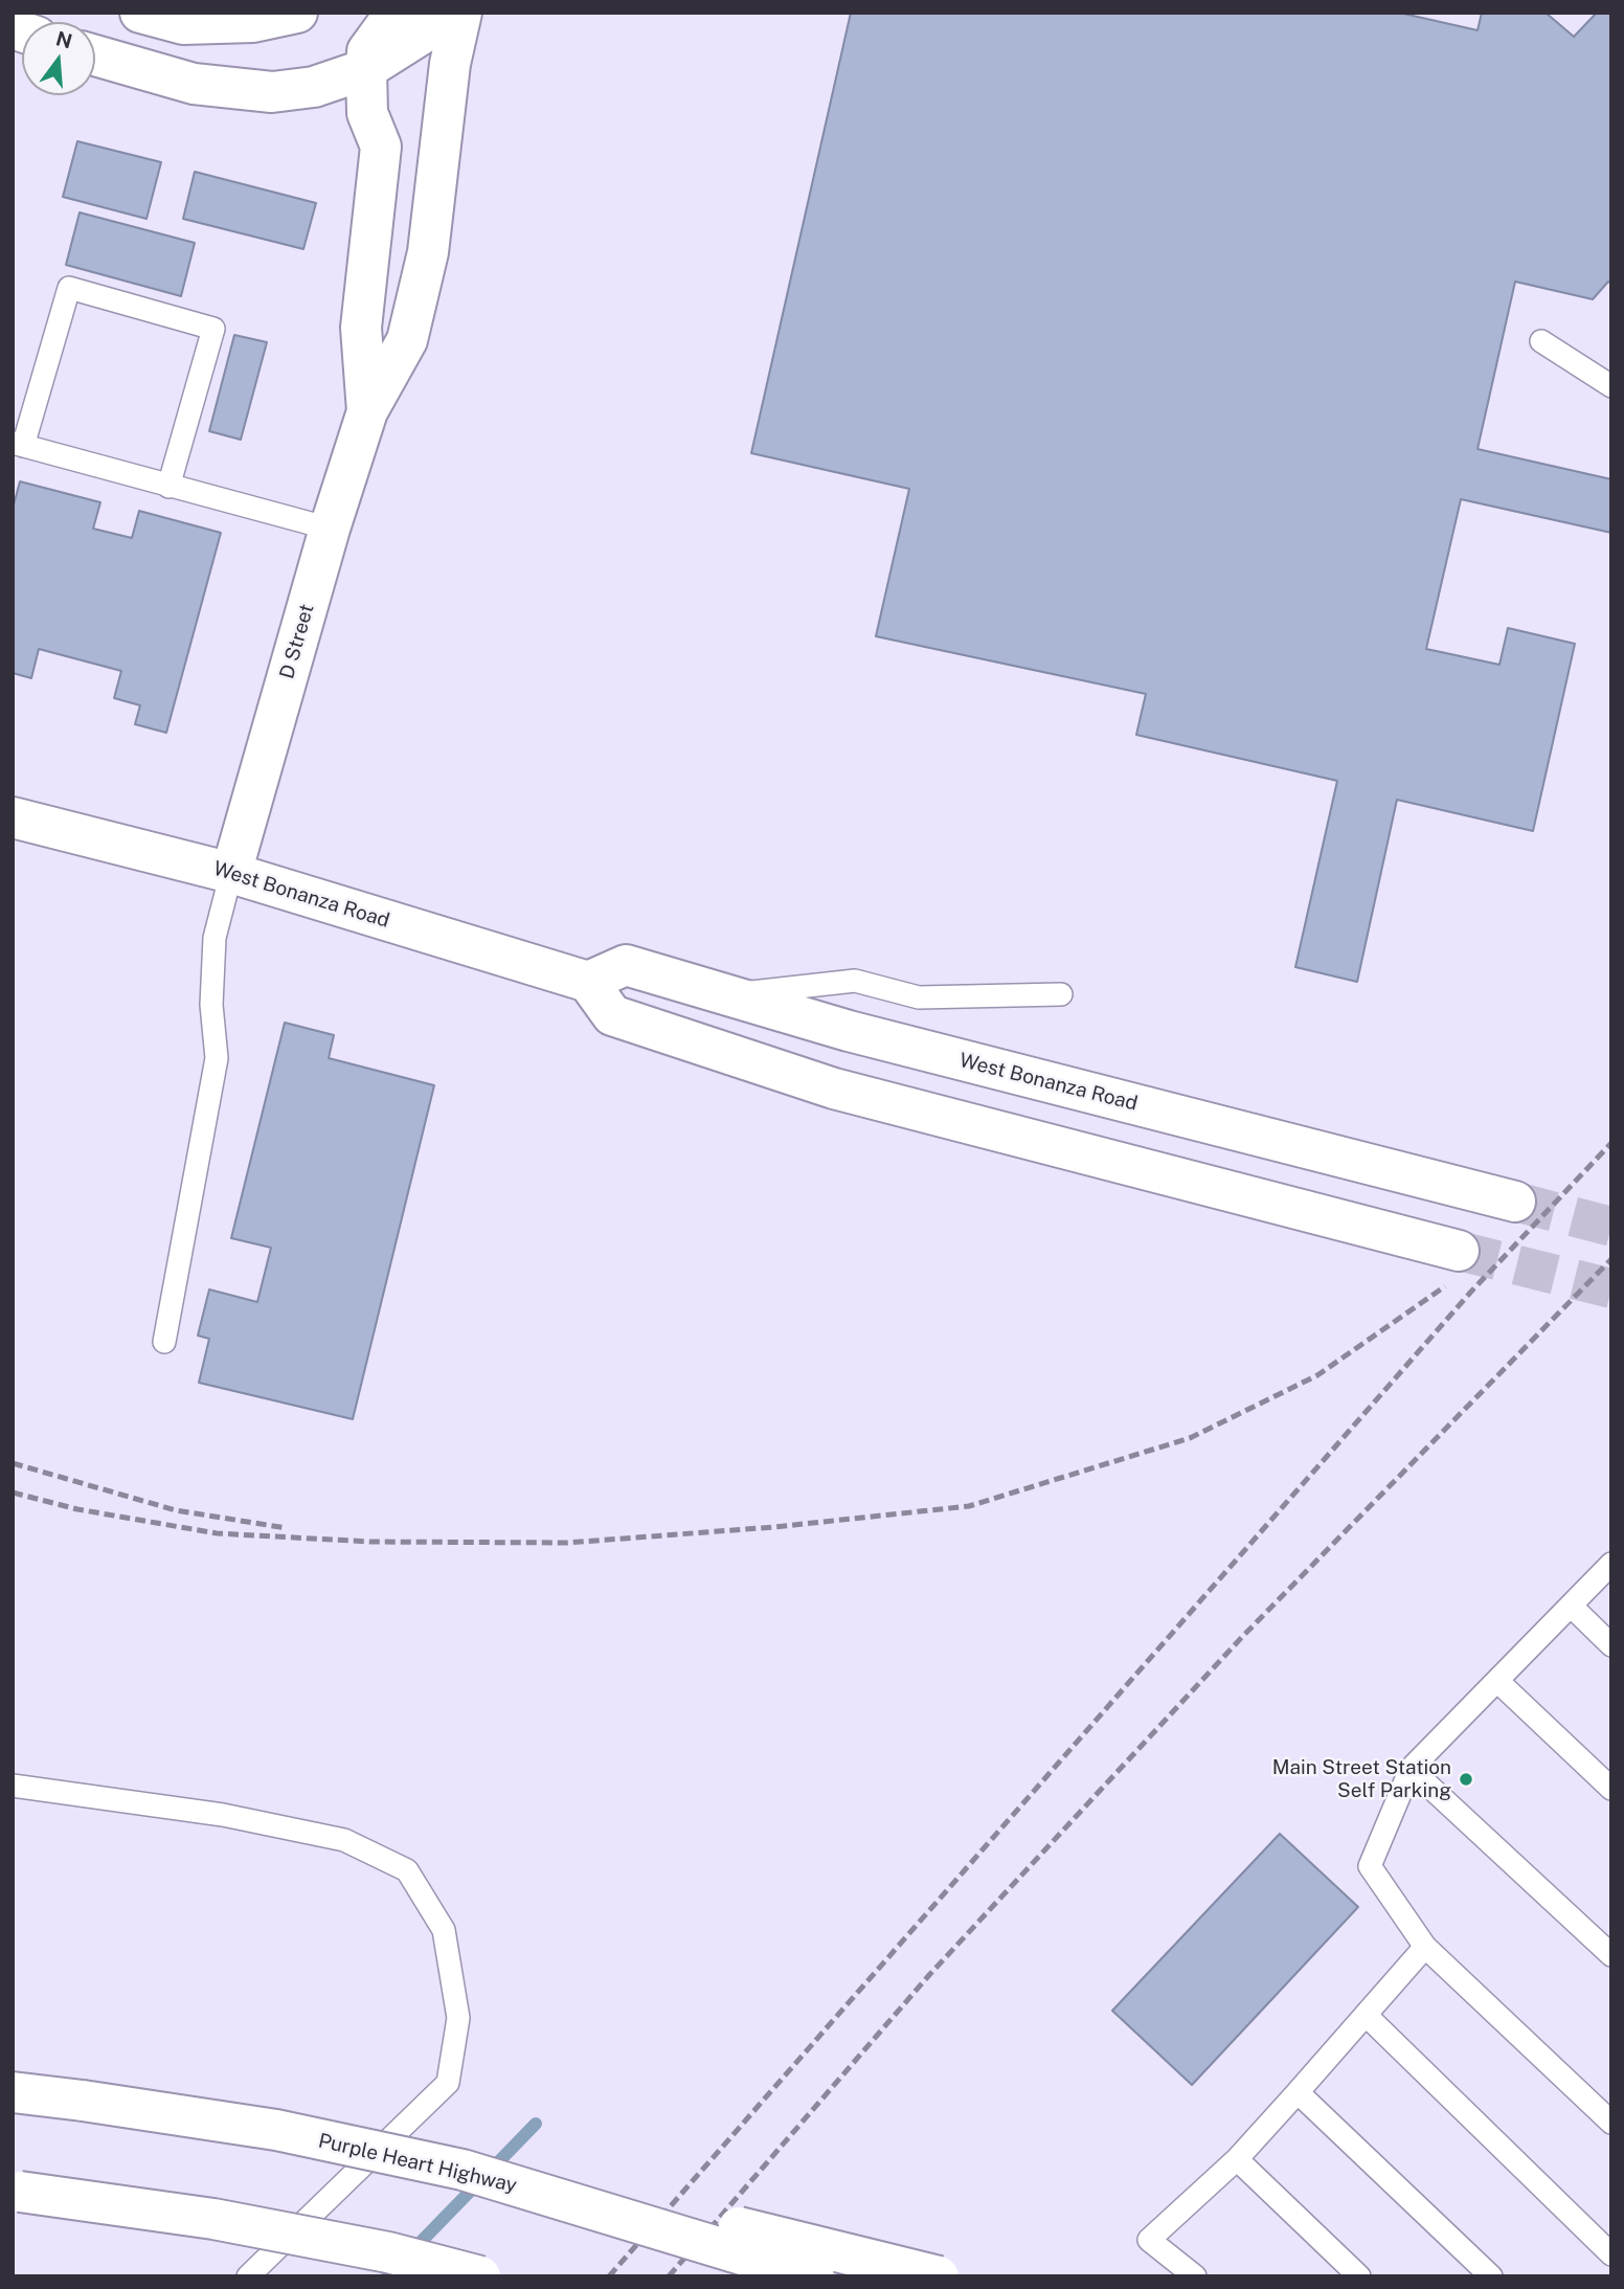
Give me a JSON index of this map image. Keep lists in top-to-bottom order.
{
  "streets": {
    "main road": ["D Street", "West Bonanza Road", "Purple Heart Highway"]
  },
  "crossings": [
    ["D Street", "West Bonanza Road"]
  ],
  "places": ["Main Street Station Self Parking"],
  "north": "top"
}
